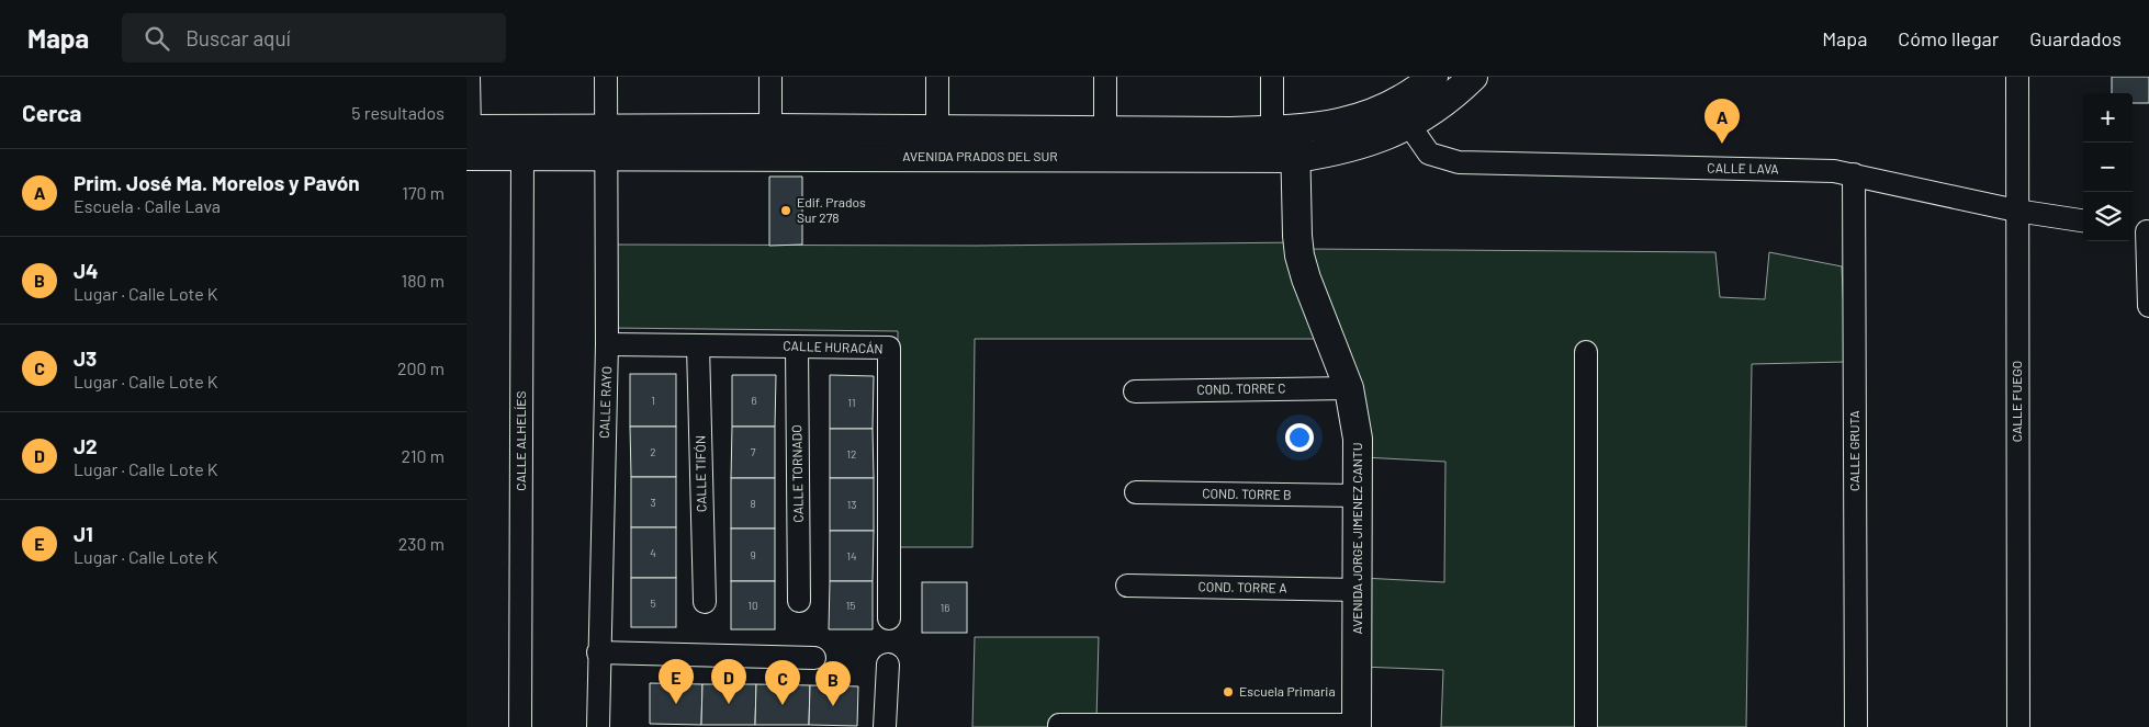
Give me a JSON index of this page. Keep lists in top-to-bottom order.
{
  "streets": {
    "main road": ["AVENIDA PRADOS DEL SUR", "AVENIDA JORGE JIMENEZ CANTU"],
    "street": [
      "CALLE LAVA",
      "CALLE HURACÁN",
      "COND. TORRE C",
      "CALLE FUEGO",
      "CALLE RAYO",
      "CALLE ALHELÍES",
      "CALLE GRUTA",
      "CALLE TIFÓN",
      "CALLE TORNADO",
      "COND. TORRE B",
      "COND. TORRE A"
    ]
  },
  "crossings": [
    ["AVENIDA PRADOS DEL SUR", "CALLE LAVA"],
    ["AVENIDA PRADOS DEL SUR", "CALLE RAYO"],
    ["AVENIDA PRADOS DEL SUR", "CALLE ALHELÍES"],
    ["AVENIDA PRADOS DEL SUR", "AVENIDA JORGE JIMENEZ CANTU"],
    ["CALLE LAVA", "CALLE FUEGO"],
    ["CALLE LAVA", "CALLE GRUTA"],
    ["CALLE HURACÁN", "CALLE RAYO"],
    ["CALLE HURACÁN", "CALLE TIFÓN"],
    ["CALLE HURACÁN", "CALLE TORNADO"],
    ["COND. TORRE C", "AVENIDA JORGE JIMENEZ CANTU"],
    ["COND. TORRE B", "AVENIDA JORGE JIMENEZ CANTU"],
    ["AVENIDA JORGE JIMENEZ CANTU", "COND. TORRE A"]
  ],
  "places": ["Edif. Prados Sur 278", "Escuela Primaria"],
  "house_numbers": [
    "1",
    "6",
    "11",
    "2",
    "7",
    "12",
    "3",
    "8",
    "13",
    "4",
    "9",
    "14",
    "5",
    "10",
    "15",
    "16"
  ],
  "page": {
    "header": "Mapa",
    "search": "Buscar aquí",
    "nav": ["Mapa", "Cómo llegar", "Guardados"],
    "heading": ["Cerca", "5 resultados"],
    "map_buttons": ["+", "−"],
    "pins": [
      "A",
      "D",
      "E",
      "C",
      "B"
    ],
    "list": [
      {
        "mark": "A",
        "name": "Prim. José Ma. Morelos y Pavón",
        "note": "Escuela · Calle Lava",
        "value": "170 m"
      },
      {
        "mark": "B",
        "name": "J4",
        "note": "Lugar · Calle Lote K",
        "value": "180 m"
      },
      {
        "mark": "C",
        "name": "J3",
        "note": "Lugar · Calle Lote K",
        "value": "200 m"
      },
      {
        "mark": "D",
        "name": "J2",
        "note": "Lugar · Calle Lote K",
        "value": "210 m"
      },
      {
        "mark": "E",
        "name": "J1",
        "note": "Lugar · Calle Lote K",
        "value": "230 m"
      }
    ]
  }
}
